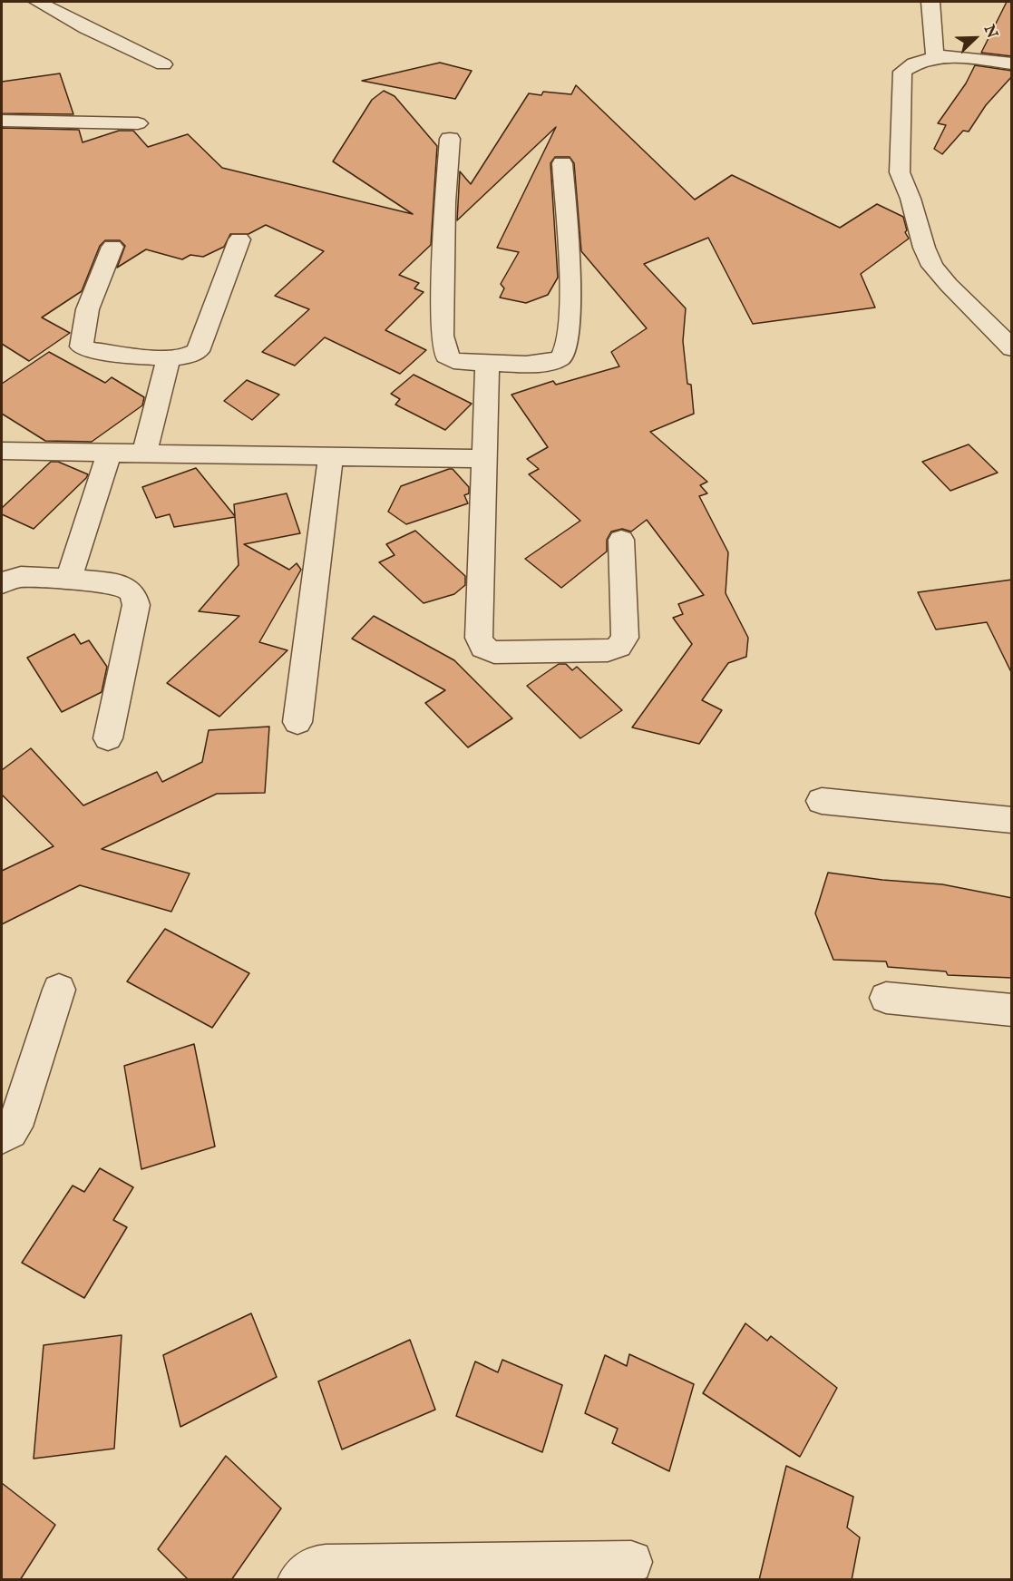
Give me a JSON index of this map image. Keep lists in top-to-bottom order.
{
  "north": "top right"
}
